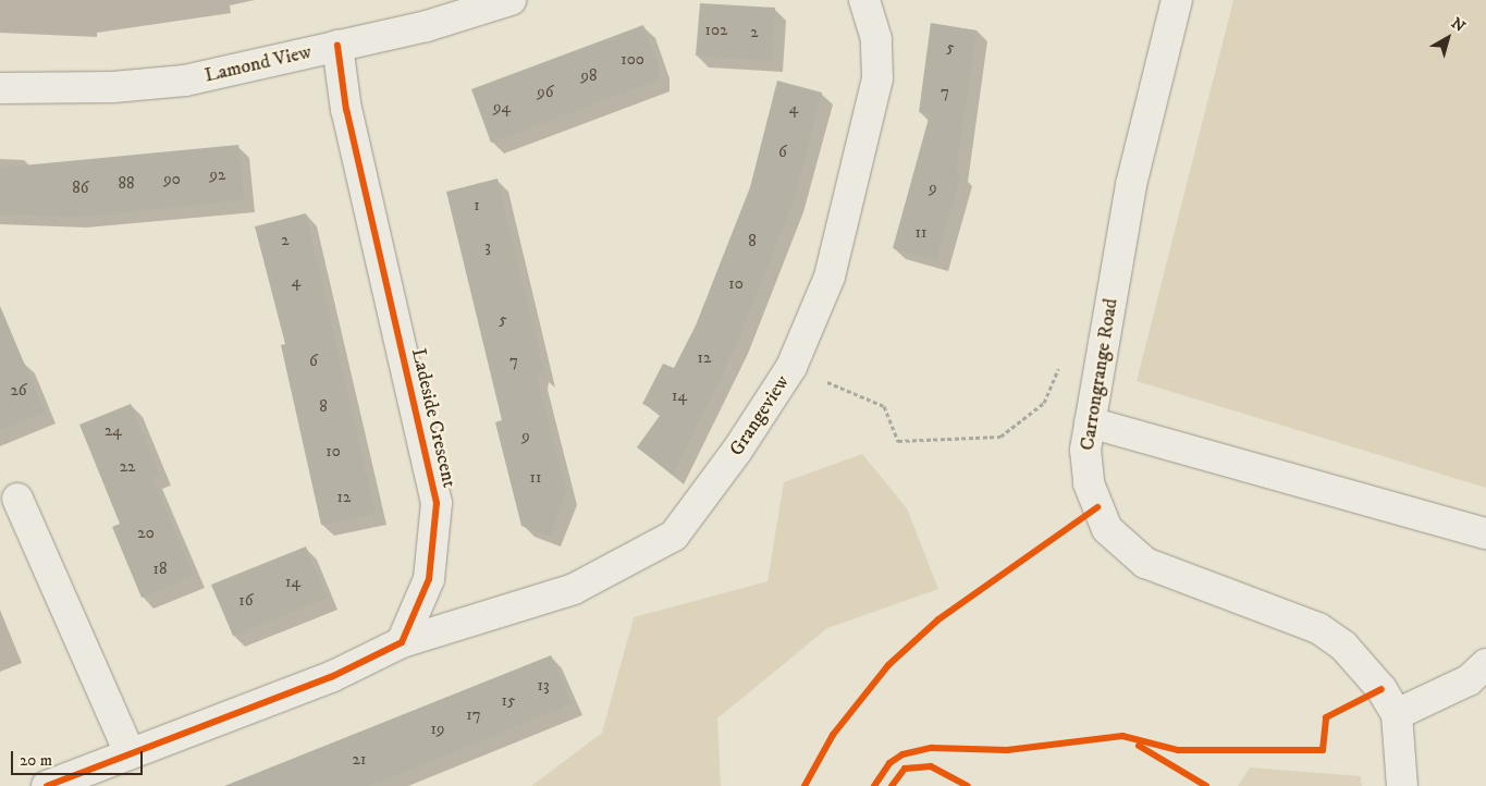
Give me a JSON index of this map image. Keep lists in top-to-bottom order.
{
  "streets": {
    "street": [
      "Lamond View",
      "Carrongrange Road",
      "Grangeview",
      "Ladeside Crescent"
    ]
  },
  "crossings": [
    ["Lamond View", "Ladeside Crescent"],
    ["Grangeview", "Ladeside Crescent"]
  ],
  "house_numbers": [
    "102",
    "2",
    "5",
    "100",
    "98",
    "96",
    "7",
    "94",
    "4",
    "6",
    "92",
    "90",
    "88",
    "86",
    "9",
    "1",
    "11",
    "2",
    "8",
    "3",
    "4",
    "10",
    "5",
    "12",
    "6",
    "7",
    "26",
    "14",
    "8",
    "24",
    "9",
    "10",
    "22",
    "11",
    "12",
    "20",
    "18",
    "14",
    "16",
    "13",
    "15",
    "17",
    "19",
    "21"
  ],
  "scale_bar": "20 m",
  "north": "top right"
}
